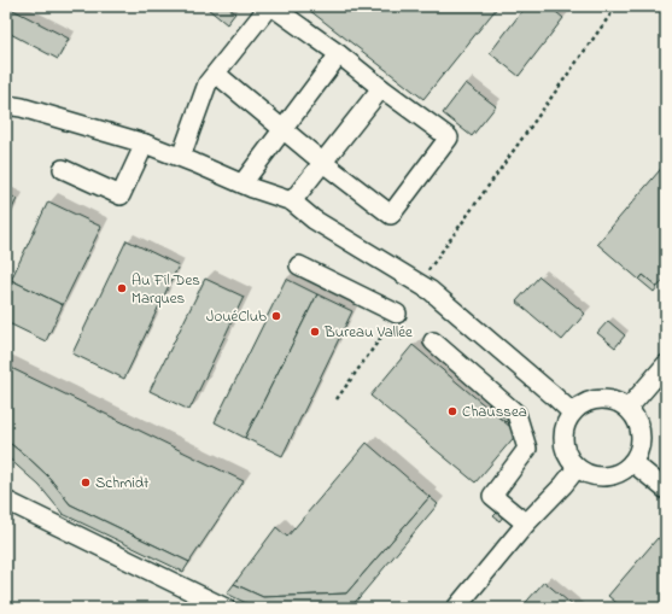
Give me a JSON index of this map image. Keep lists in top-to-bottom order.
{
  "places": [
    "Au Fil Des Marques",
    "JouéClub",
    "Bureau Vallée",
    "Chaussea",
    "Schmidt"
  ]
}
